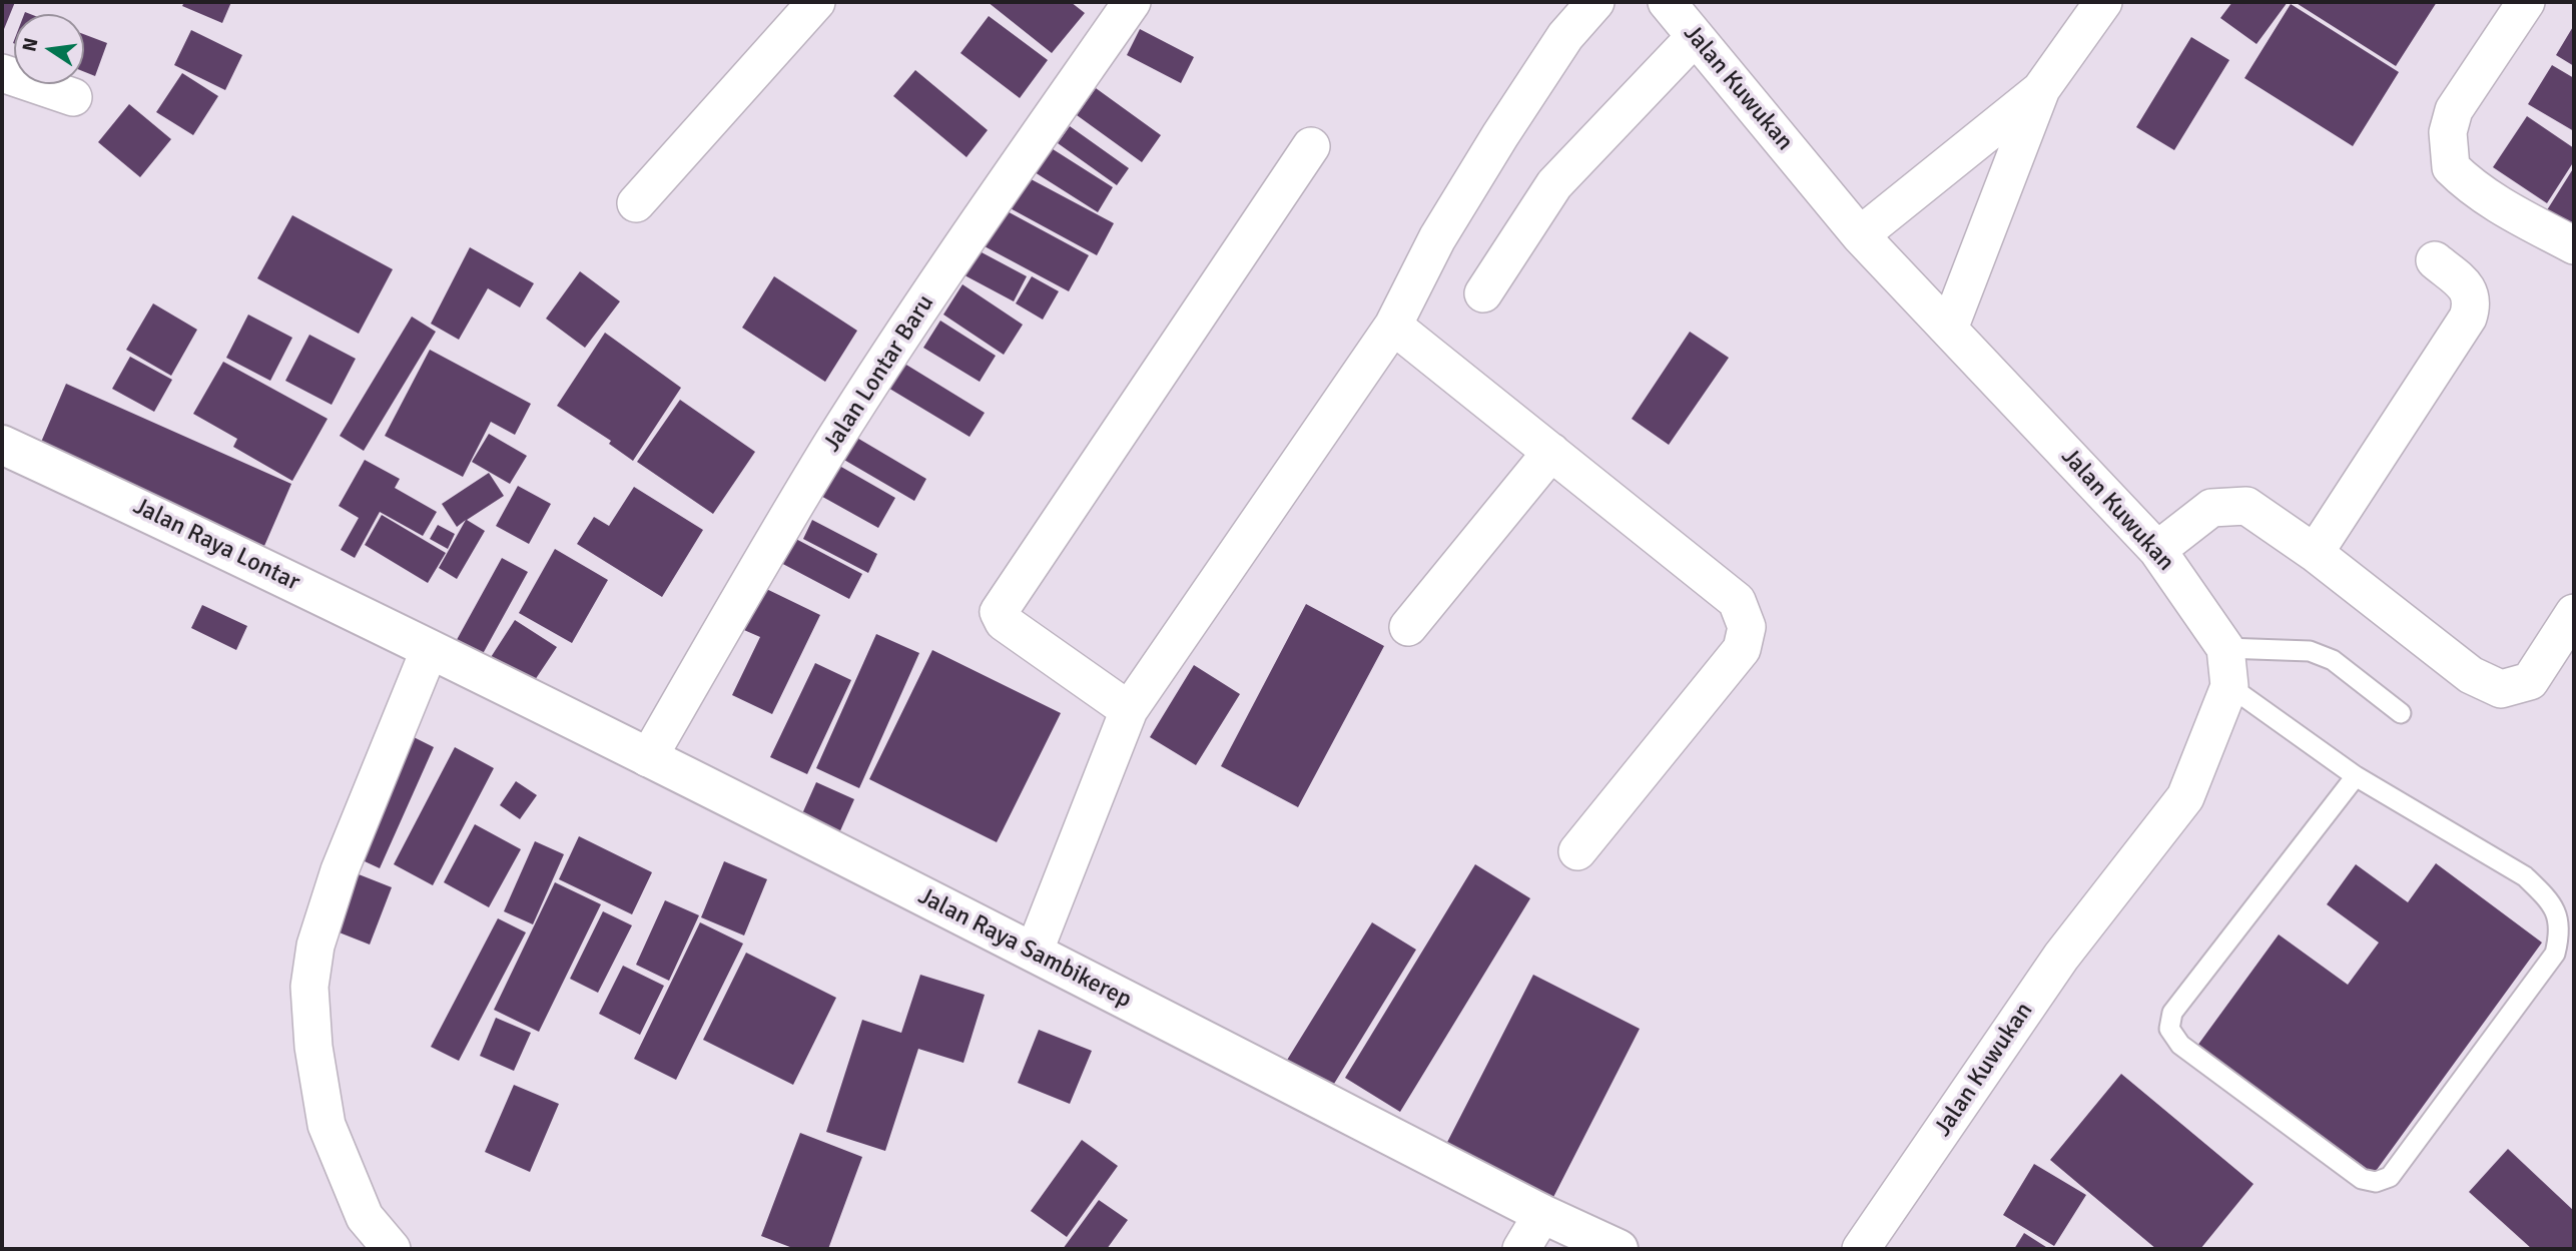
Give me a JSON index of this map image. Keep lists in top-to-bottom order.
{
  "streets": {
    "street": [
      "Jalan Kuwukan",
      "Jalan Lontar Baru",
      "Jalan Raya Lontar",
      "Jalan Raya Sambikerep"
    ]
  },
  "crossings": [
    ["Jalan Lontar Baru", "Jalan Raya Sambikerep"],
    ["Jalan Raya Lontar", "Jalan Raya Sambikerep"]
  ],
  "north": "left"
}
